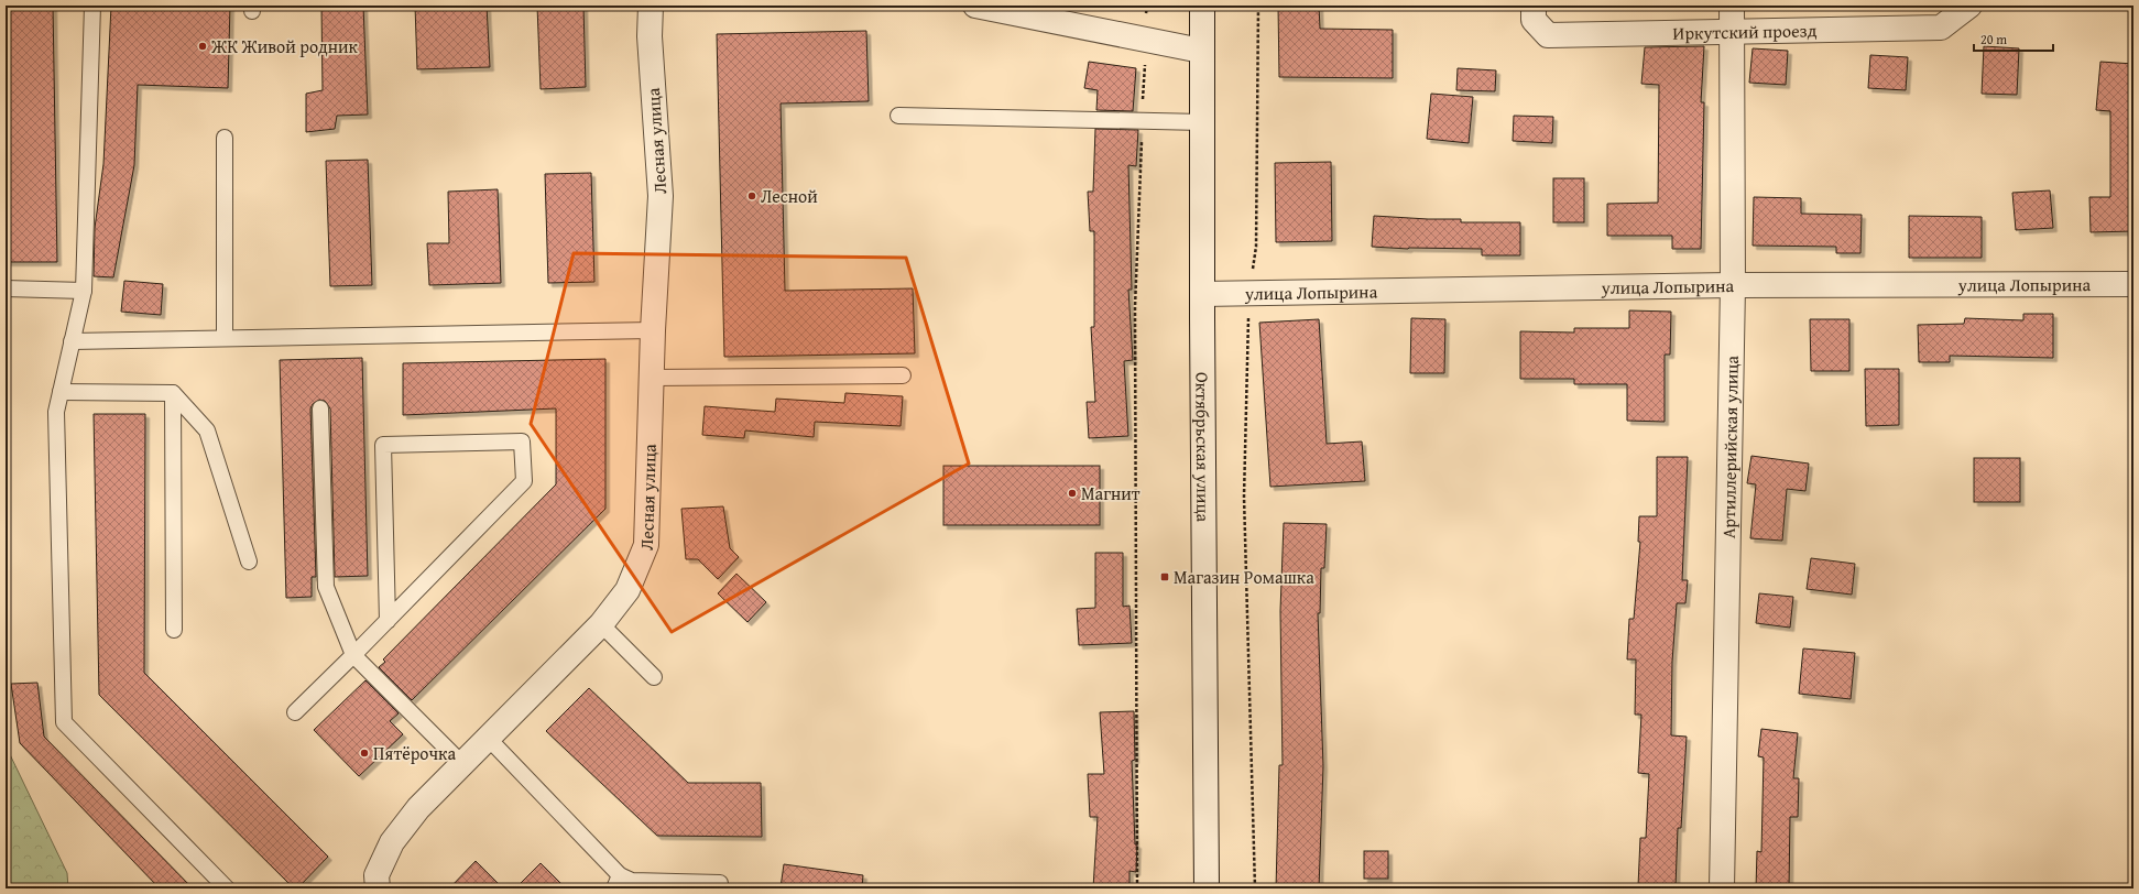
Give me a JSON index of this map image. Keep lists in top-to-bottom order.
{
  "streets": {
    "street": [
      "Иркутский проезд",
      "Лесная улица",
      "улица Лопырина",
      "Октябрьская улица",
      "Артиллерийская улица"
    ]
  },
  "crossings": [
    ["Иркутский проезд", "Артиллерийская улица"],
    ["улица Лопырина", "Октябрьская улица"],
    ["улица Лопырина", "Артиллерийская улица"]
  ],
  "places": {
    "other": [
      "ЖК Живой родник",
      "Лесной",
      "Магнит",
      "Пятёрочка"
    ],
    "transit": ["Магазин Ромашка"]
  },
  "scale_bar": "20 m"
}
